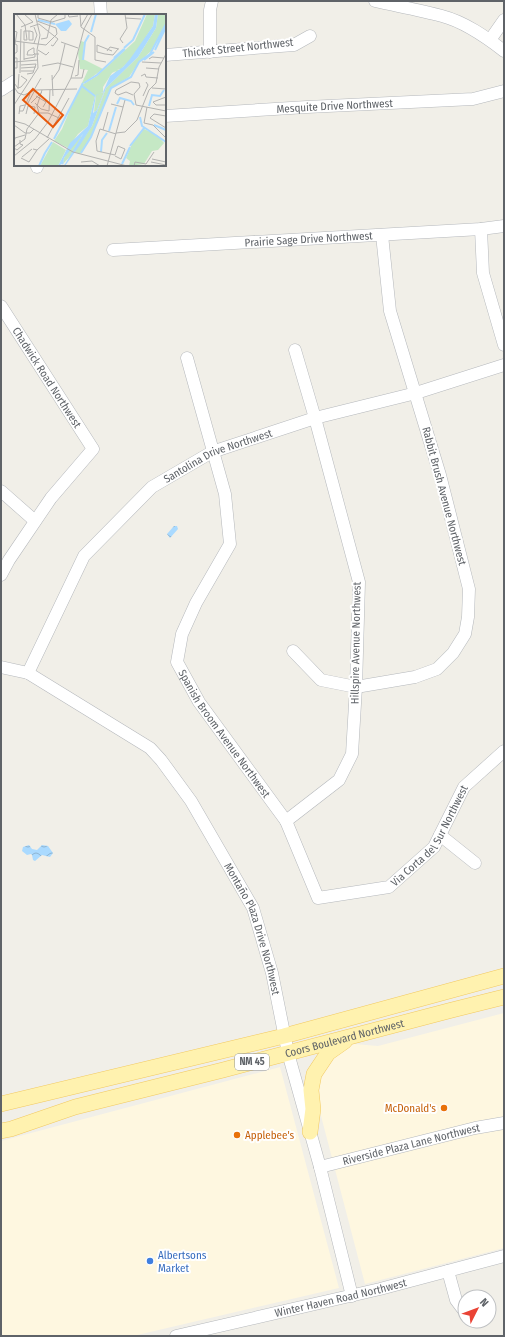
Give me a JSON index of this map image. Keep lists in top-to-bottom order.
{
  "streets": {
    "main road": ["Coors Boulevard Northwest", "NM 45"],
    "street": [
      "Thicket Street Northwest",
      "Mesquite Drive Northwest",
      "Prairie Sage Drive Northwest",
      "Chadwick Road Northwest",
      "Santolina Drive Northwest",
      "Rabbit Brush Avenue Northwest",
      "Hillspire Avenue Northwest",
      "Spanish Broom Avenue Northwest",
      "Via Corta del Sur Northwest",
      "Montaño Plaza Drive Northwest",
      "Riverside Plaza Lane Northwest",
      "Winter Haven Road Northwest"
    ]
  },
  "crossings": [
    ["Prairie Sage Drive Northwest", "Rabbit Brush Avenue Northwest"],
    ["Santolina Drive Northwest", "Rabbit Brush Avenue Northwest"],
    ["Santolina Drive Northwest", "Hillspire Avenue Northwest"],
    ["Santolina Drive Northwest", "Spanish Broom Avenue Northwest"],
    ["Santolina Drive Northwest", "Montaño Plaza Drive Northwest"],
    ["Rabbit Brush Avenue Northwest", "Hillspire Avenue Northwest"],
    ["Hillspire Avenue Northwest", "Spanish Broom Avenue Northwest"],
    ["Spanish Broom Avenue Northwest", "Via Corta del Sur Northwest"],
    ["Montaño Plaza Drive Northwest", "Coors Boulevard Northwest"],
    ["Montaño Plaza Drive Northwest", "Riverside Plaza Lane Northwest"],
    ["Montaño Plaza Drive Northwest", "Winter Haven Road Northwest"]
  ],
  "places": ["McDonald's", "Applebee's", "Albertsons Market"],
  "north": "top right"
}
